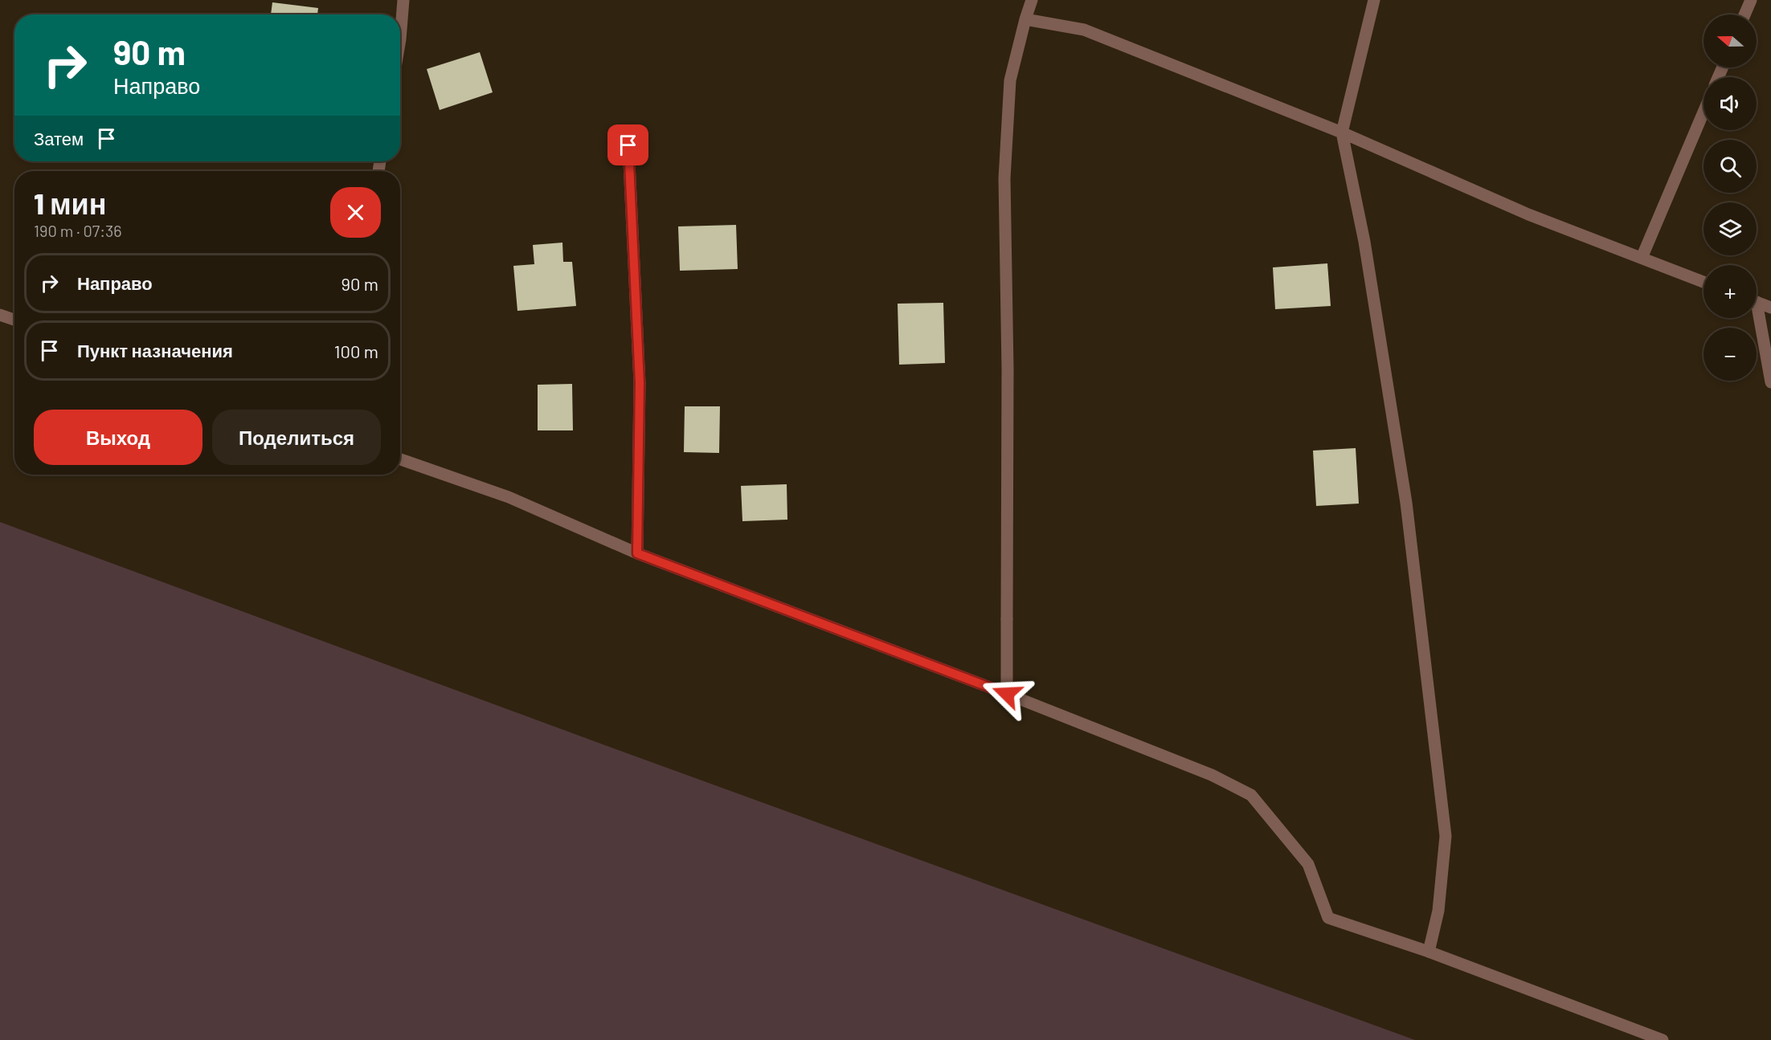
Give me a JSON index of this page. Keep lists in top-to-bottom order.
{
  "north": "left",
  "page": {
    "map_buttons": ["+", "−"],
    "turn": ["90 m", "Направо"],
    "then": "Затем",
    "heading": ["1 мин", "190 m · 07:36"],
    "list": [
      {
        "name": "Направо",
        "value": "90 m"
      },
      {
        "name": "Пункт назначения",
        "value": "100 m"
      }
    ],
    "buttons": ["Выход", "Поделиться"]
  }
}
